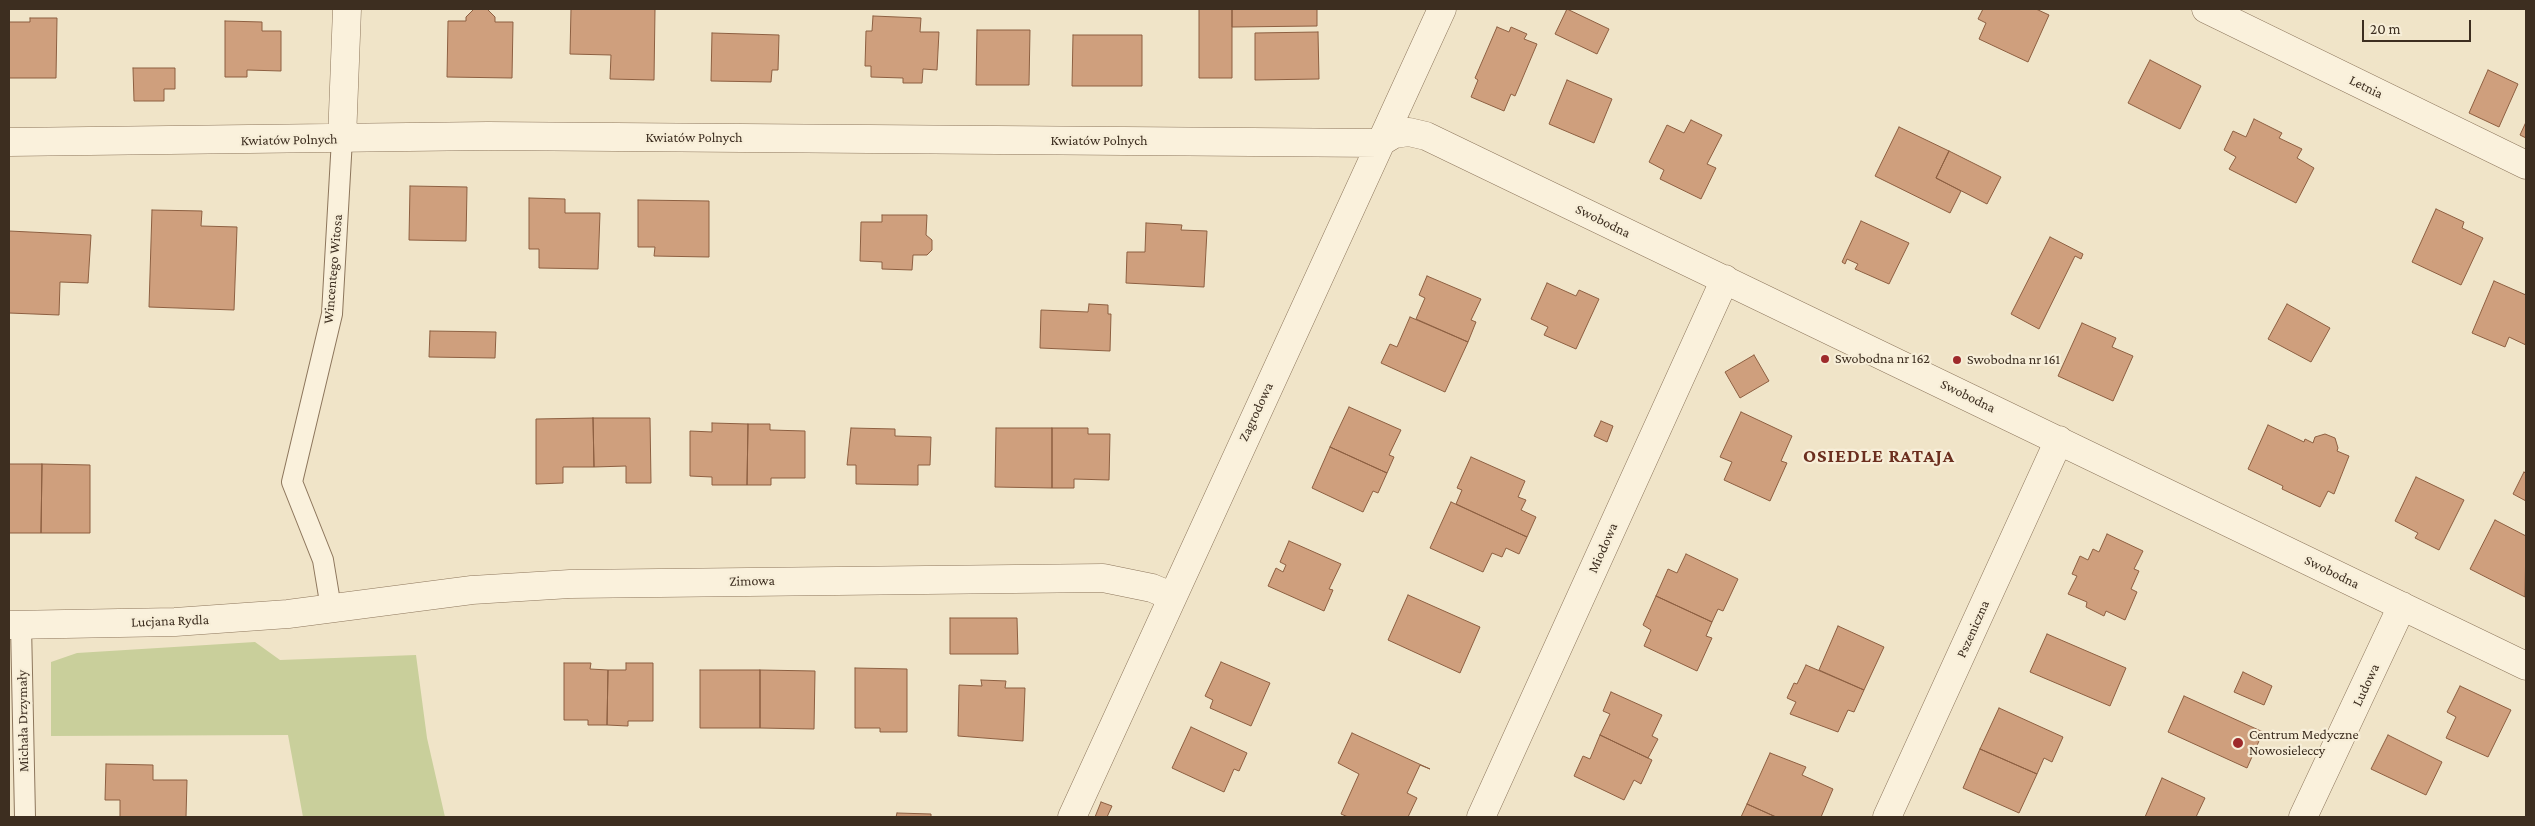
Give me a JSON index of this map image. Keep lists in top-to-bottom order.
{
  "streets": {
    "street": [
      "Letnia",
      "Kwiatów Polnych",
      "Swobodna",
      "Wincentego Witosa",
      "Zagrodowa",
      "Miodowa",
      "Zimowa",
      "Lucjana Rydla",
      "Pszeniczna",
      "Ludowa"
    ],
    "lane": ["Michała Drzymały"]
  },
  "crossings": [
    ["Kwiatów Polnych", "Swobodna"],
    ["Kwiatów Polnych", "Wincentego Witosa"],
    ["Kwiatów Polnych", "Zagrodowa"],
    ["Swobodna", "Zagrodowa"],
    ["Swobodna", "Miodowa"],
    ["Swobodna", "Pszeniczna"],
    ["Swobodna", "Ludowa"],
    ["Wincentego Witosa", "Zimowa"],
    ["Wincentego Witosa", "Lucjana Rydla"],
    ["Zagrodowa", "Zimowa"],
    ["Zimowa", "Lucjana Rydla"],
    ["Lucjana Rydla", "Michała Drzymały"]
  ],
  "districts": ["OSIEDLE RATAJA"],
  "places": ["Swobodna nr 162", "Swobodna nr 161", "Centrum Medyczne Nowosieleccy"],
  "scale_bar": "20 m"
}
